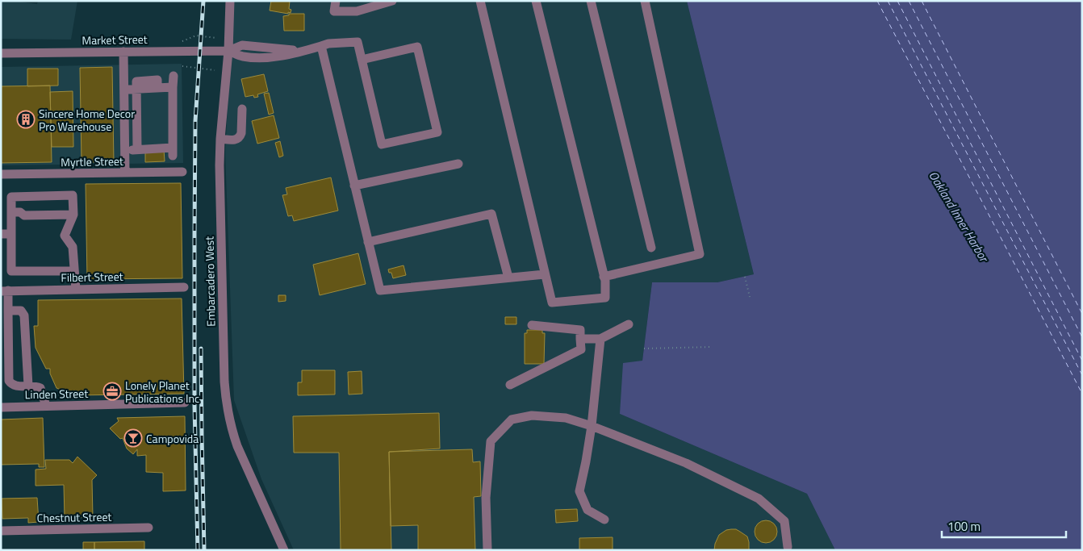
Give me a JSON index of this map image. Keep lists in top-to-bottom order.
{
  "streets": {
    "street": [
      "Market Street",
      "Myrtle Street",
      "Filbert Street",
      "Embarcadero West",
      "Linden Street",
      "Chestnut Street"
    ]
  },
  "crossings": [
    ["Market Street", "Embarcadero West"]
  ],
  "water": ["Oakland Inner Harbor"],
  "places": {
    "building": ["Sincere Home Decor Pro Warehouse"],
    "office": ["Lonely Planet Publications Inc"],
    "bar": ["Campovida"]
  },
  "scale_bar": "100 m"
}
